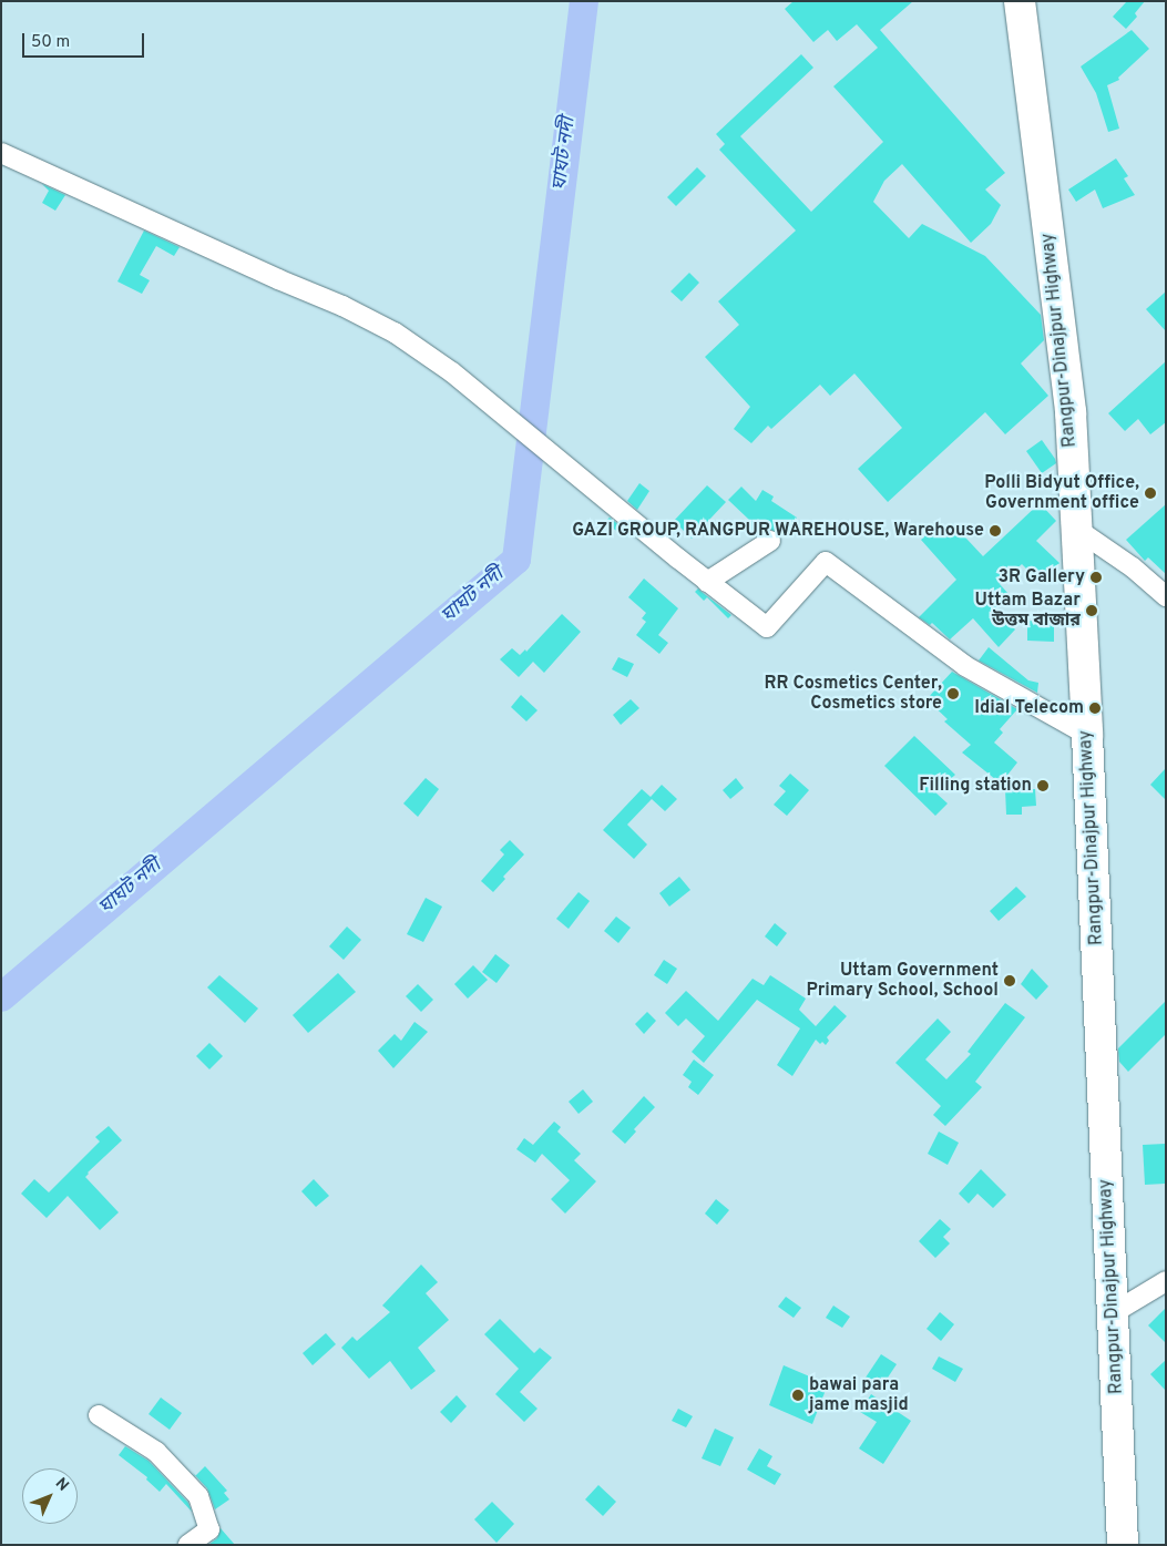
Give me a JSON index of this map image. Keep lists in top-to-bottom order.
{
  "streets": {
    "highway": ["Rangpur-Dinajpur Highway"]
  },
  "water": ["ঘাঘট নদী"],
  "places": [
    "Polli Bidyut Office, Government office",
    "GAZI GROUP, RANGPUR WAREHOUSE, Warehouse",
    "3R Gallery",
    "Uttam Bazar উত্তম বাজার",
    "RR Cosmetics Center, Cosmetics store",
    "Idial Telecom",
    "Filling station",
    "Uttam Government Primary School, School",
    "bawai para jame masjid"
  ],
  "scale_bar": "50 m",
  "north": "top right"
}
